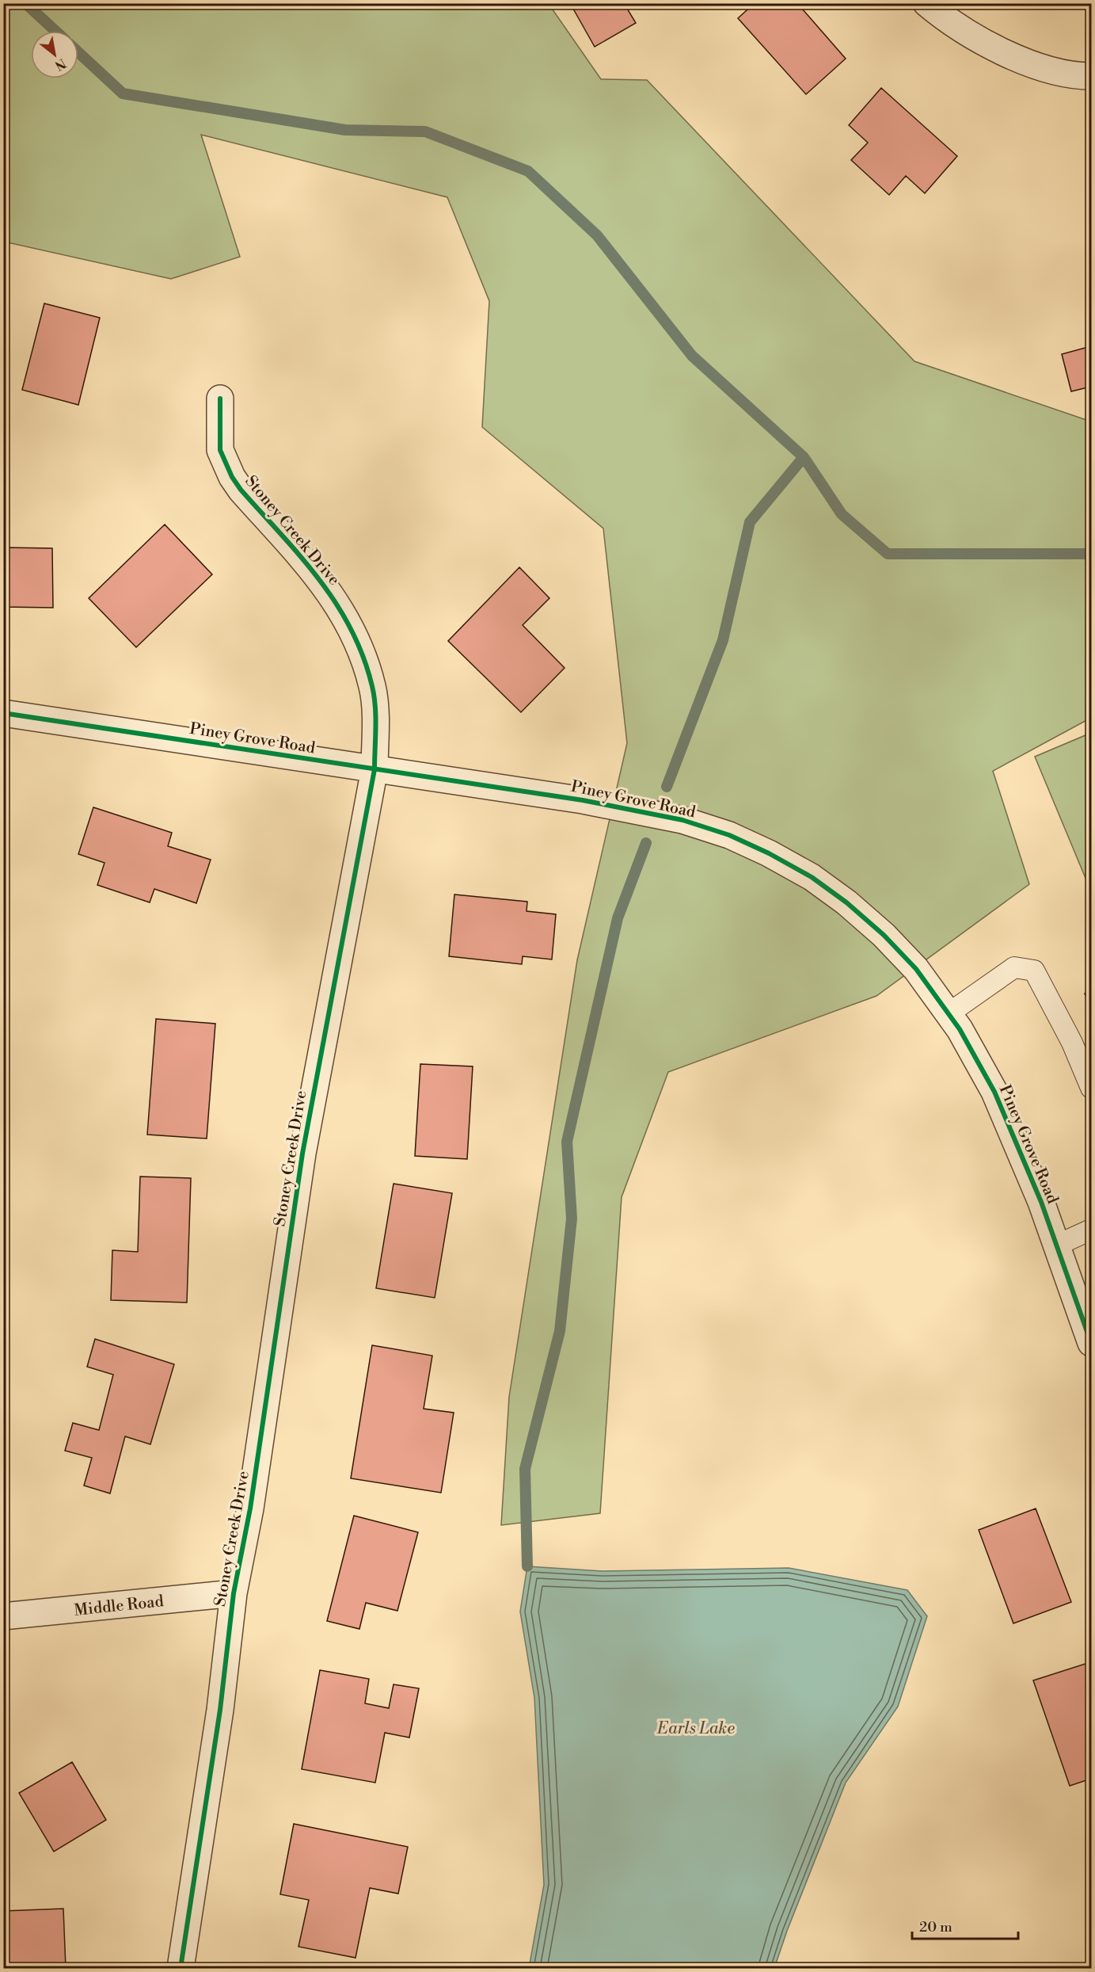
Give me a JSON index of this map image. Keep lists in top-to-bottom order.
{
  "streets": {
    "street": ["Stoney Creek Drive", "Piney Grove Road", "Middle Road"]
  },
  "crossings": [
    ["Stoney Creek Drive", "Piney Grove Road"],
    ["Stoney Creek Drive", "Middle Road"]
  ],
  "water": ["Earls Lake"],
  "scale_bar": "20 m",
  "north": "bottom right"
}
